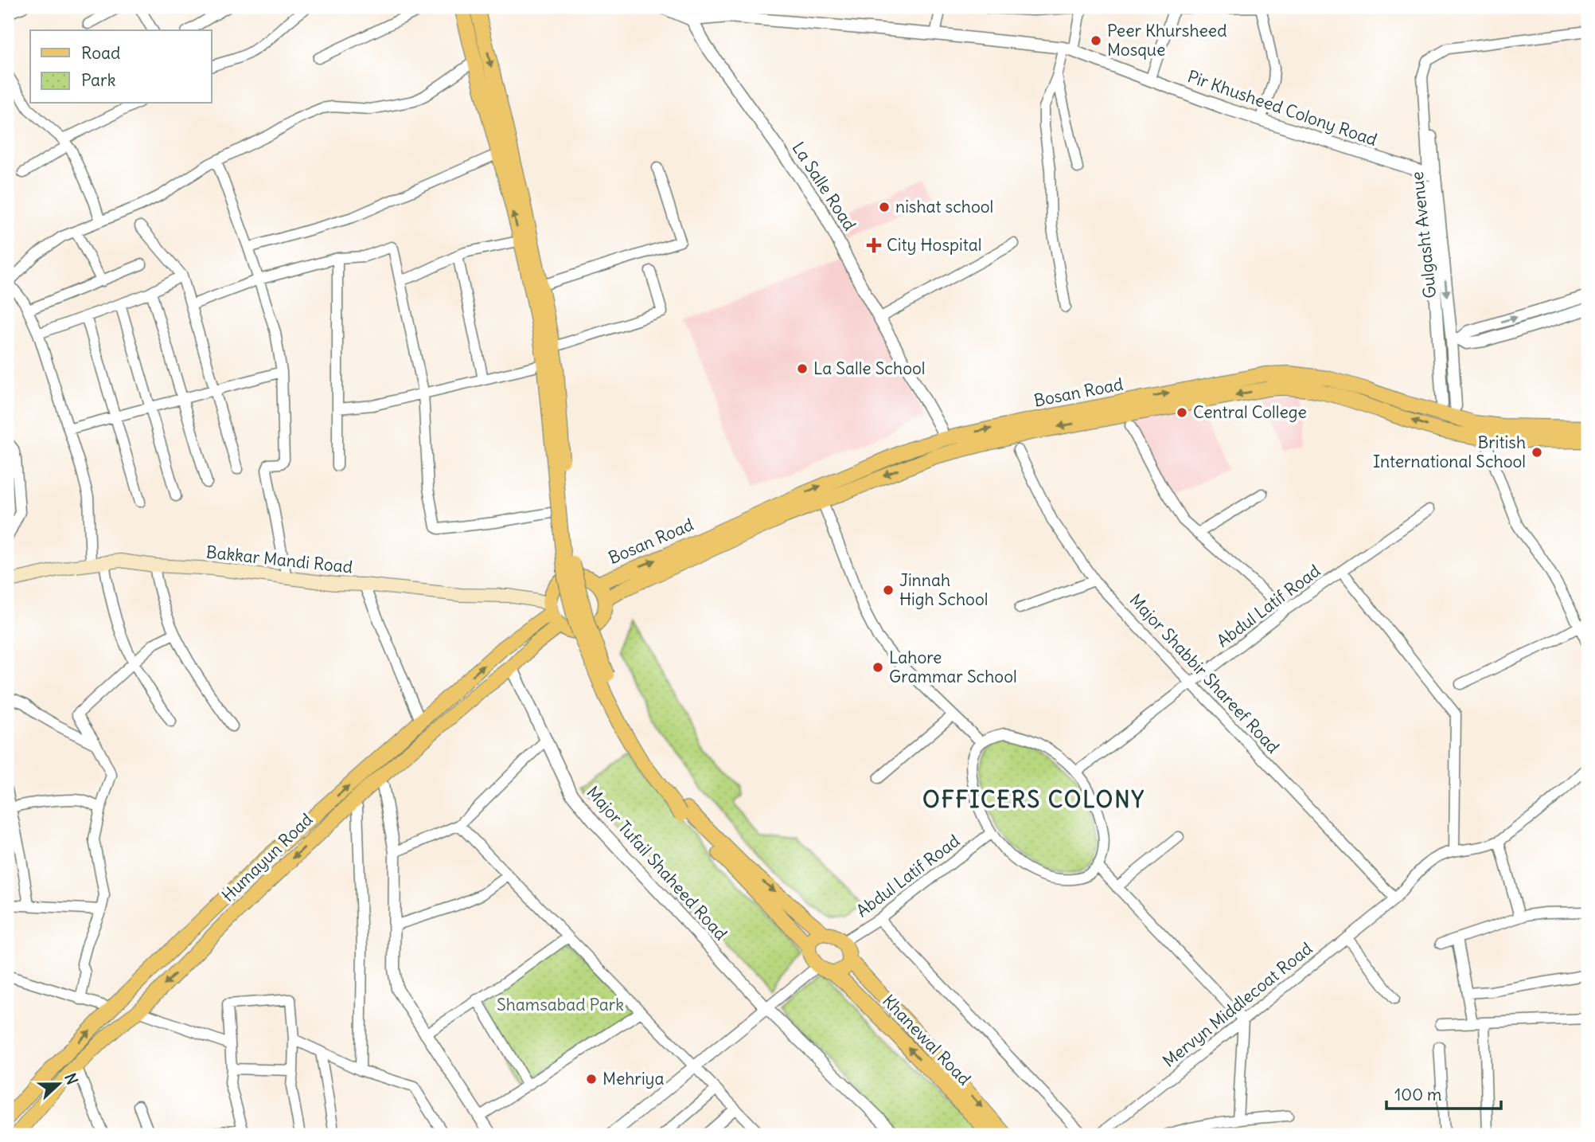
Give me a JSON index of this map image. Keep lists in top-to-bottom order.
{
  "streets": {
    "main road": [
      "Bosan Road",
      "Bakkar Mandi Road",
      "Humayun Road",
      "Khanewal Road"
    ],
    "street": [
      "Pir Khusheed Colony Road",
      "La Salle Road",
      "Gulgasht Avenue",
      "Abdul Latif Road",
      "Major Shabbir Shareef Road",
      "Major Tufail Shaheed Road",
      "Mervyn Middlecoat Road"
    ]
  },
  "crossings": [
    ["Pir Khusheed Colony Road", "La Salle Road"],
    ["Pir Khusheed Colony Road", "Gulgasht Avenue"],
    ["La Salle Road", "Bosan Road"],
    ["Bosan Road", "Bakkar Mandi Road"],
    ["Bosan Road", "Humayun Road"],
    ["Bakkar Mandi Road", "Humayun Road"],
    ["Abdul Latif Road", "Major Shabbir Shareef Road"],
    ["Abdul Latif Road", "Khanewal Road"],
    ["Major Shabbir Shareef Road", "Mervyn Middlecoat Road"],
    ["Humayun Road", "Major Tufail Shaheed Road"]
  ],
  "districts": ["OFFICERS COLONY"],
  "parks": ["Shamsabad Park"],
  "places": {
    "other": [
      "Peer Khursheed Mosque",
      "nishat school",
      "La Salle School",
      "Central College",
      "British International School",
      "Jinnah High School",
      "Lahore Grammar School",
      "Mehriya"
    ],
    "health": ["City Hospital"]
  },
  "legend": ["Road", "Park"],
  "scale_bar": "100 m",
  "north": "right"
}
